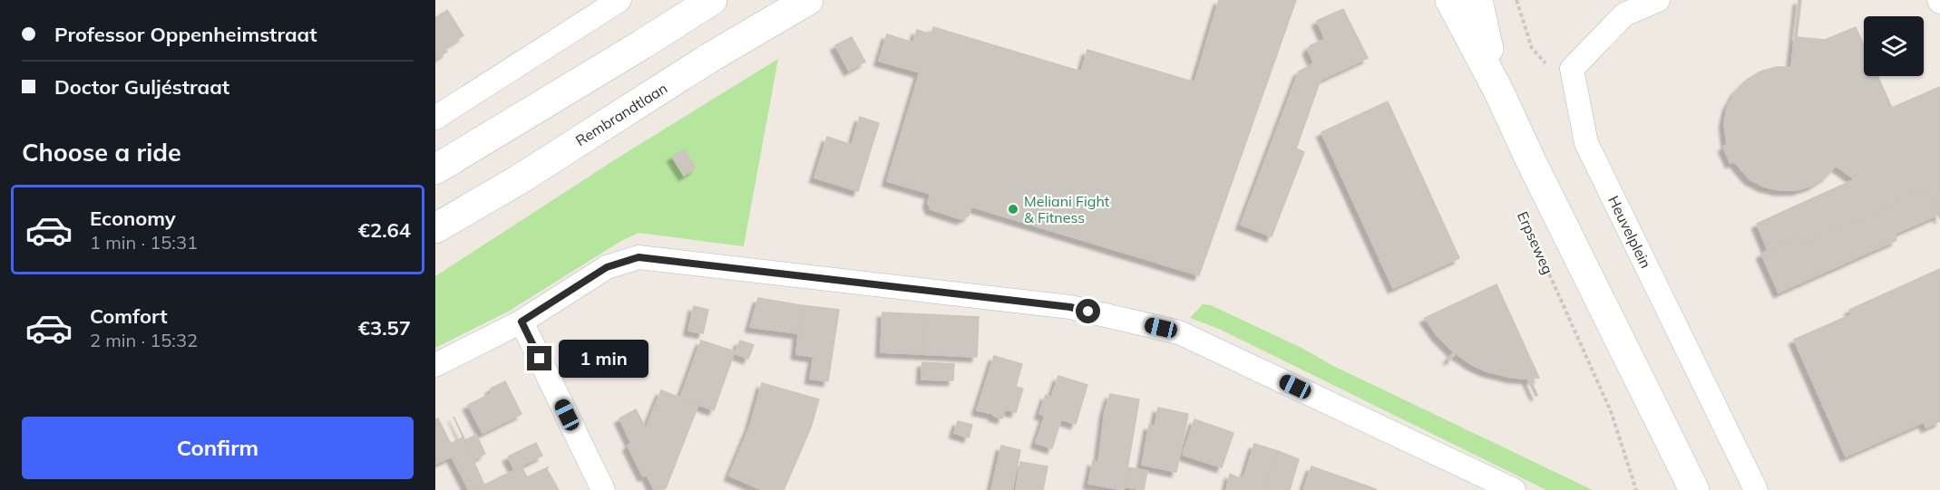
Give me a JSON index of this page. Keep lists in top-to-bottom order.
{
  "streets": {
    "main road": ["Rembrandtlaan", "Erpseweg"],
    "street": ["Heuvelplein"]
  },
  "places": ["Meliani Fight & Fitness"],
  "page": {
    "banner": ["Professor Oppenheimstraat", "Doctor Guljéstraat"],
    "heading": "Choose a ride",
    "list": [
      {
        "name": "Economy",
        "note": "1 min · 15:31",
        "value": "€2.64"
      },
      {
        "name": "Comfort",
        "note": "2 min · 15:32",
        "value": "€3.57"
      }
    ],
    "bubble": "1 min",
    "buttons": "Confirm"
  }
}
